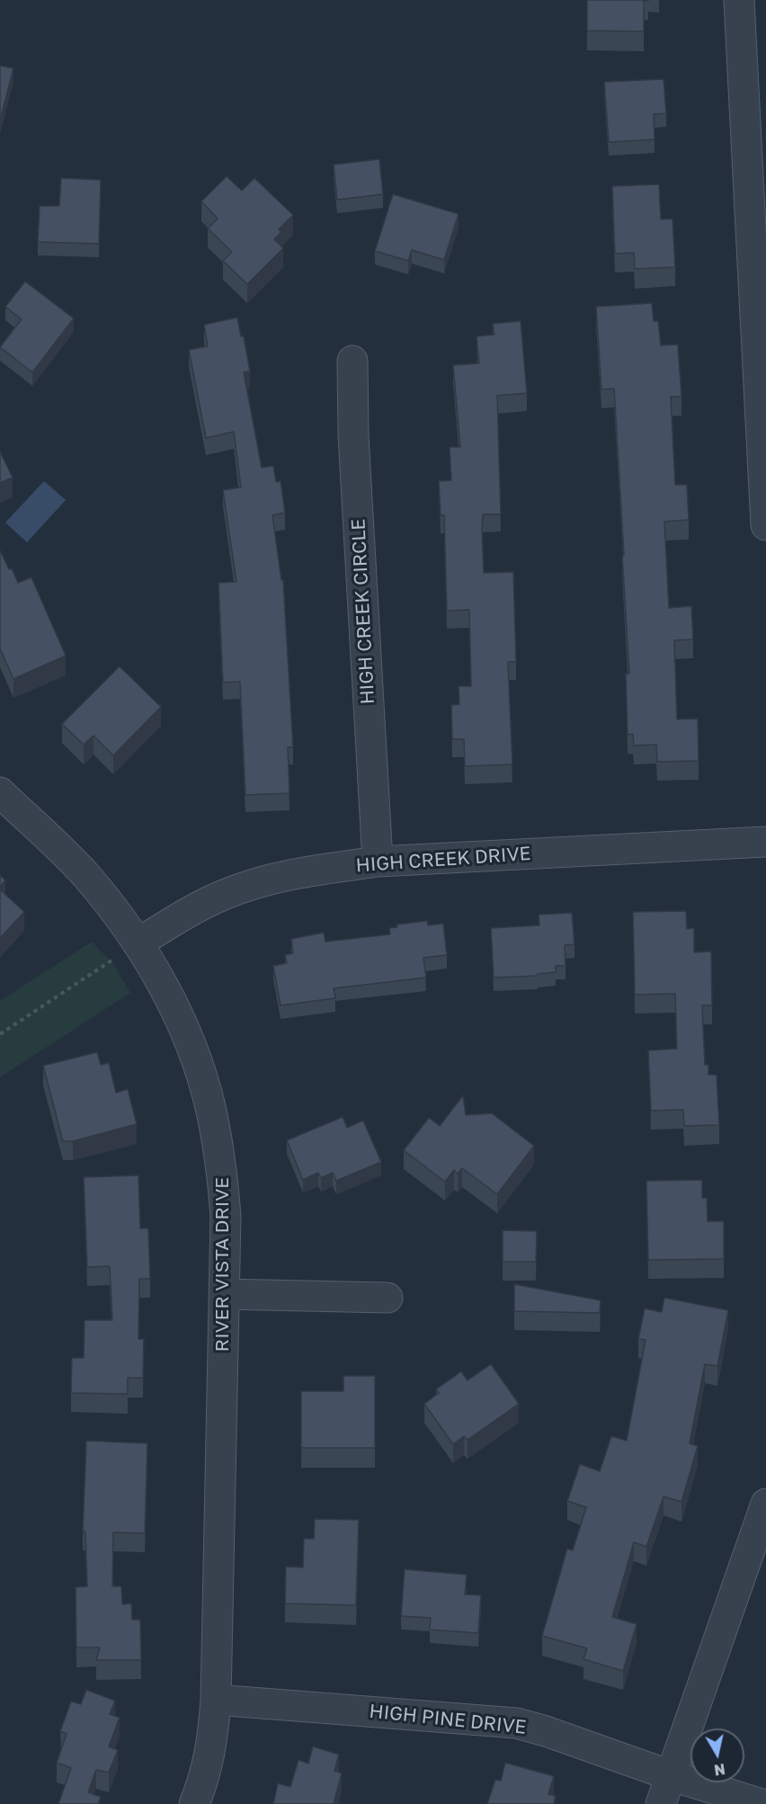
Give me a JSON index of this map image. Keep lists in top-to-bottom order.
{
  "streets": {
    "street": [
      "HIGH CREEK CIRCLE",
      "HIGH CREEK DRIVE",
      "RIVER VISTA DRIVE",
      "HIGH PINE DRIVE"
    ]
  },
  "crossings": [
    ["HIGH CREEK CIRCLE", "HIGH CREEK DRIVE"],
    ["HIGH CREEK DRIVE", "RIVER VISTA DRIVE"],
    ["RIVER VISTA DRIVE", "HIGH PINE DRIVE"]
  ],
  "north": "bottom"
}
